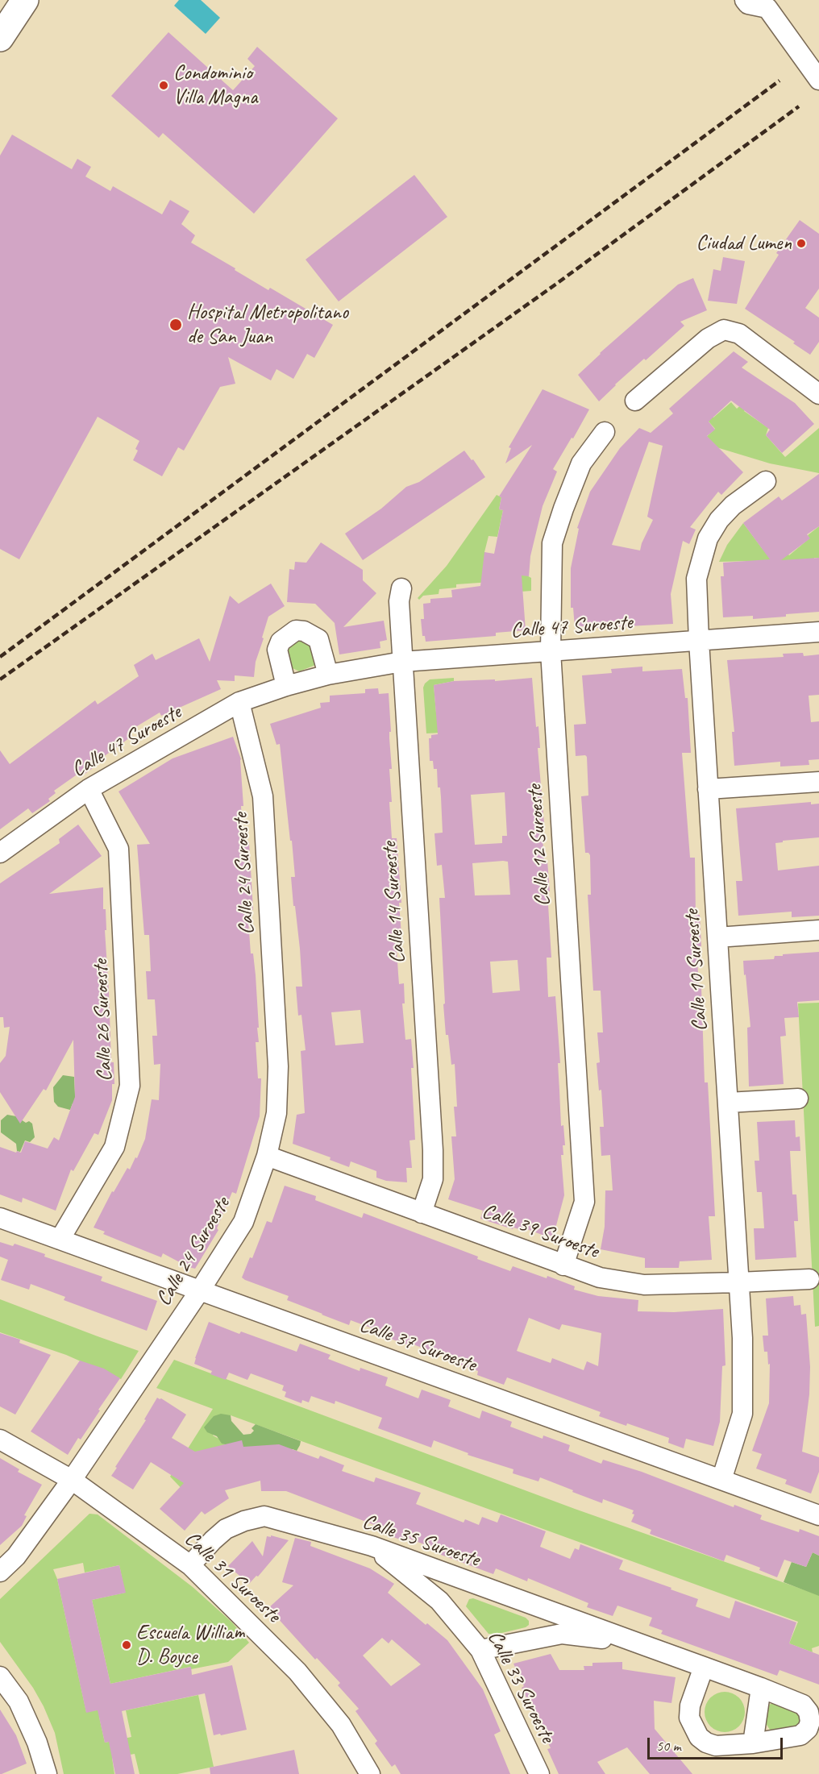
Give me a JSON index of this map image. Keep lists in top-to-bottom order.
{
  "streets": {
    "street": [
      "Calle 47 Suroeste",
      "Calle 12 Suroeste",
      "Calle 24 Suroeste",
      "Calle 14 Suroeste",
      "Calle 10 Suroeste",
      "Calle 26 Suroeste",
      "Calle 39 Suroeste",
      "Calle 37 Suroeste",
      "Calle 35 Suroeste",
      "Calle 31 Suroeste",
      "Calle 33 Suroeste"
    ]
  },
  "crossings": [
    ["Calle 47 Suroeste", "Calle 12 Suroeste"],
    ["Calle 47 Suroeste", "Calle 24 Suroeste"],
    ["Calle 47 Suroeste", "Calle 14 Suroeste"],
    ["Calle 47 Suroeste", "Calle 10 Suroeste"],
    ["Calle 47 Suroeste", "Calle 26 Suroeste"],
    ["Calle 12 Suroeste", "Calle 39 Suroeste"],
    ["Calle 24 Suroeste", "Calle 39 Suroeste"],
    ["Calle 24 Suroeste", "Calle 37 Suroeste"],
    ["Calle 24 Suroeste", "Calle 31 Suroeste"],
    ["Calle 14 Suroeste", "Calle 39 Suroeste"],
    ["Calle 10 Suroeste", "Calle 39 Suroeste"],
    ["Calle 10 Suroeste", "Calle 37 Suroeste"],
    ["Calle 26 Suroeste", "Calle 37 Suroeste"],
    ["Calle 35 Suroeste", "Calle 31 Suroeste"],
    ["Calle 35 Suroeste", "Calle 33 Suroeste"]
  ],
  "places": [
    "Condominio Villa Magna",
    "Ciudad Lumen",
    "Hospital Metropolitano de San Juan",
    "Escuela William D. Boyce"
  ],
  "scale_bar": "50 m"
}
